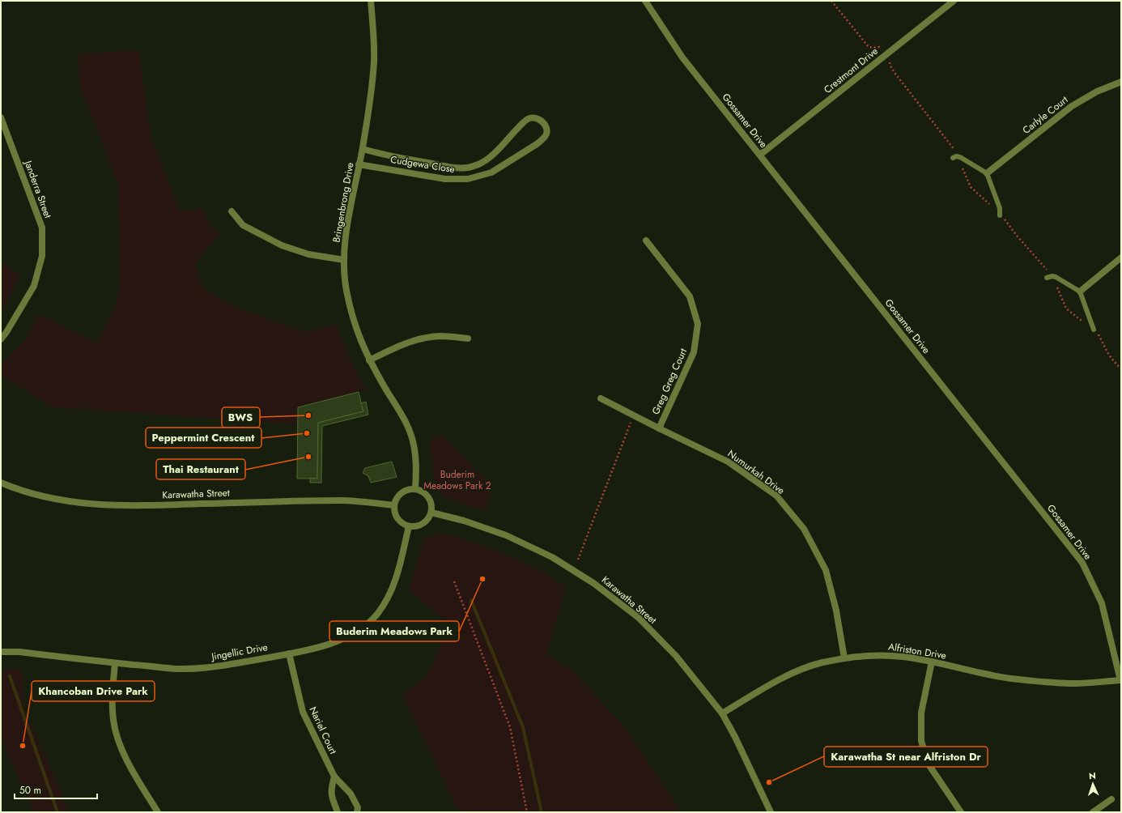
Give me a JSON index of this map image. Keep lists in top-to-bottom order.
{
  "streets": {
    "street": [
      "Crestmont Drive",
      "Carlyle Court",
      "Gossamer Drive",
      "Cudgewa Close",
      "Janderra Street",
      "Bringenbrong Drive",
      "Greg Greg Court",
      "Numurkah Drive",
      "Karawatha Street",
      "Alfriston Drive",
      "Jingellic Drive",
      "Nariel Court"
    ]
  },
  "crossings": [
    ["Crestmont Drive", "Gossamer Drive"],
    ["Gossamer Drive", "Alfriston Drive"],
    ["Cudgewa Close", "Bringenbrong Drive"],
    ["Bringenbrong Drive", "Karawatha Street"],
    ["Bringenbrong Drive", "Jingellic Drive"],
    ["Greg Greg Court", "Numurkah Drive"],
    ["Numurkah Drive", "Alfriston Drive"],
    ["Karawatha Street", "Alfriston Drive"],
    ["Karawatha Street", "Jingellic Drive"],
    ["Jingellic Drive", "Nariel Court"]
  ],
  "parks": ["Buderim Meadows Park 2"],
  "places": [
    "BWS",
    "Peppermint Crescent",
    "Thai Restaurant",
    "Buderim Meadows Park",
    "Khancoban Drive Park",
    "Karawatha St near Alfriston Dr"
  ],
  "scale_bar": "50 m",
  "north": "top"
}
